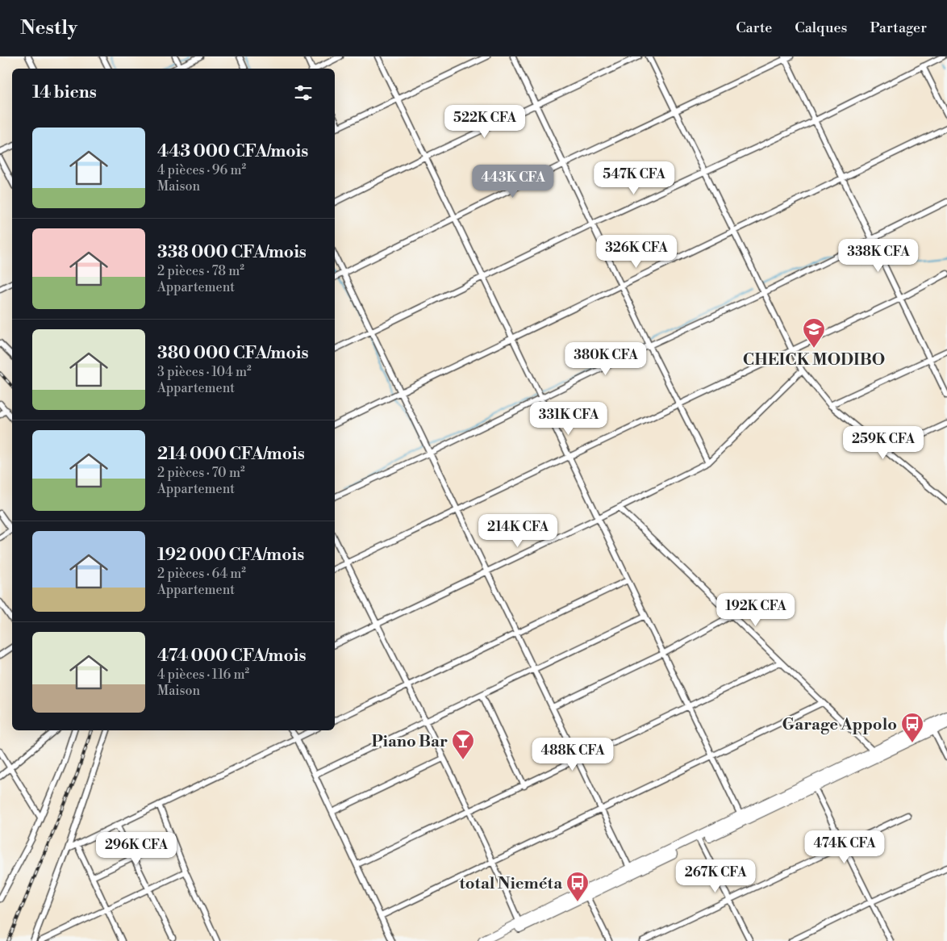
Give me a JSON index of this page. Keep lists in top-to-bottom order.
{
  "places": {
    "school or university": ["CHEICK MODIBO"],
    "bus stop": ["Garage Appolo", "total Nieméta"],
    "bar": ["Piano Bar"]
  },
  "page": {
    "header": "Nestly",
    "nav": ["Carte", "Calques", "Partager"],
    "heading": "14 biens",
    "price": [
      "522K CFA",
      "547K CFA",
      "443K CFA",
      "326K CFA",
      "338K CFA",
      "380K CFA",
      "331K CFA",
      "259K CFA",
      "214K CFA",
      "192K CFA",
      "488K CFA",
      "474K CFA",
      "296K CFA",
      "267K CFA"
    ],
    "list": [
      {
        "name": "443 000 CFA/mois",
        "note": "4 pièces · 96 m² · Maison"
      },
      {
        "name": "338 000 CFA/mois",
        "note": "2 pièces · 78 m² · Appartement"
      },
      {
        "name": "380 000 CFA/mois",
        "note": "3 pièces · 104 m² · Appartement"
      },
      {
        "name": "214 000 CFA/mois",
        "note": "2 pièces · 70 m² · Appartement"
      },
      {
        "name": "192 000 CFA/mois",
        "note": "2 pièces · 64 m² · Appartement"
      },
      {
        "name": "474 000 CFA/mois",
        "note": "4 pièces · 116 m² · Maison"
      }
    ]
  }
}
